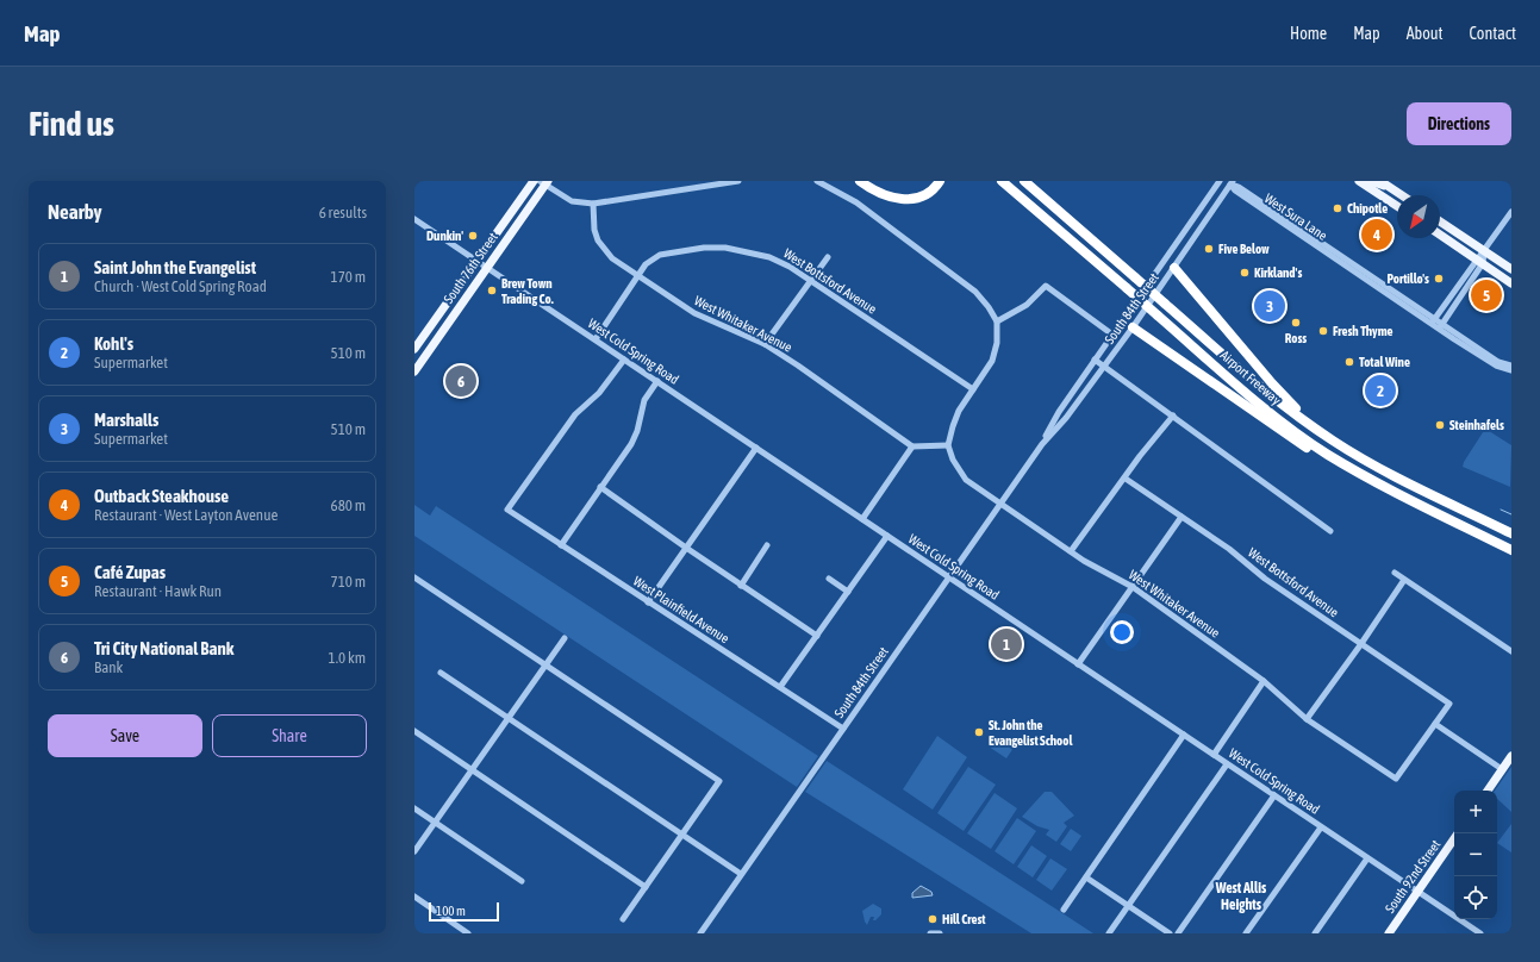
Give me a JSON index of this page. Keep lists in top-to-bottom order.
{
  "streets": {
    "highway": ["Airport Freeway"],
    "main road": ["South 76th Street", "South 92nd Street"],
    "street": [
      "West Sura Lane",
      "West Bottsford Avenue",
      "South 84th Street",
      "West Whitaker Avenue",
      "West Cold Spring Road",
      "West Plainfield Avenue"
    ]
  },
  "crossings": [
    ["West Sura Lane", "South 84th Street"],
    ["South 76th Street", "West Cold Spring Road"],
    ["West Bottsford Avenue", "West Whitaker Avenue"],
    ["West Bottsford Avenue", "West Cold Spring Road"],
    ["South 84th Street", "West Whitaker Avenue"],
    ["South 84th Street", "West Cold Spring Road"],
    ["South 84th Street", "West Plainfield Avenue"],
    ["West Cold Spring Road", "West Plainfield Avenue"],
    ["West Cold Spring Road", "South 92nd Street"]
  ],
  "districts": ["West Allis Heights"],
  "places": [
    "Chipotle",
    "Dunkin'",
    "Five Below",
    "Kirkland's",
    "Portillo's",
    "Brew Town Trading Co.",
    "Ross",
    "Fresh Thyme",
    "Total Wine",
    "Steinhafels",
    "St. John the Evangelist School",
    "Hill Crest"
  ],
  "scale_bar": "100 m",
  "north": "bottom left",
  "page": {
    "header": "Map",
    "nav": [
      "Home",
      "Map",
      "About",
      "Contact"
    ],
    "buttons": [
      "Directions",
      ["Save", "Share"]
    ],
    "title": "Find us",
    "heading": ["Nearby", "6 results"],
    "pins": [
      "4",
      "5",
      "3",
      "6",
      "2",
      "1"
    ],
    "list": [
      {
        "mark": "1",
        "name": "Saint John the Evangelist",
        "note": "Church · West Cold Spring Road",
        "value": "170 m"
      },
      {
        "mark": "2",
        "name": "Kohl's",
        "note": "Supermarket",
        "value": "510 m"
      },
      {
        "mark": "3",
        "name": "Marshalls",
        "note": "Supermarket",
        "value": "510 m"
      },
      {
        "mark": "4",
        "name": "Outback Steakhouse",
        "note": "Restaurant · West Layton Avenue",
        "value": "680 m"
      },
      {
        "mark": "5",
        "name": "Café Zupas",
        "note": "Restaurant · Hawk Run",
        "value": "710 m"
      },
      {
        "mark": "6",
        "name": "Tri City National Bank",
        "note": "Bank",
        "value": "1.0 km"
      }
    ],
    "map_buttons": ["+", "−"],
    "scale": "100 m"
  }
}
